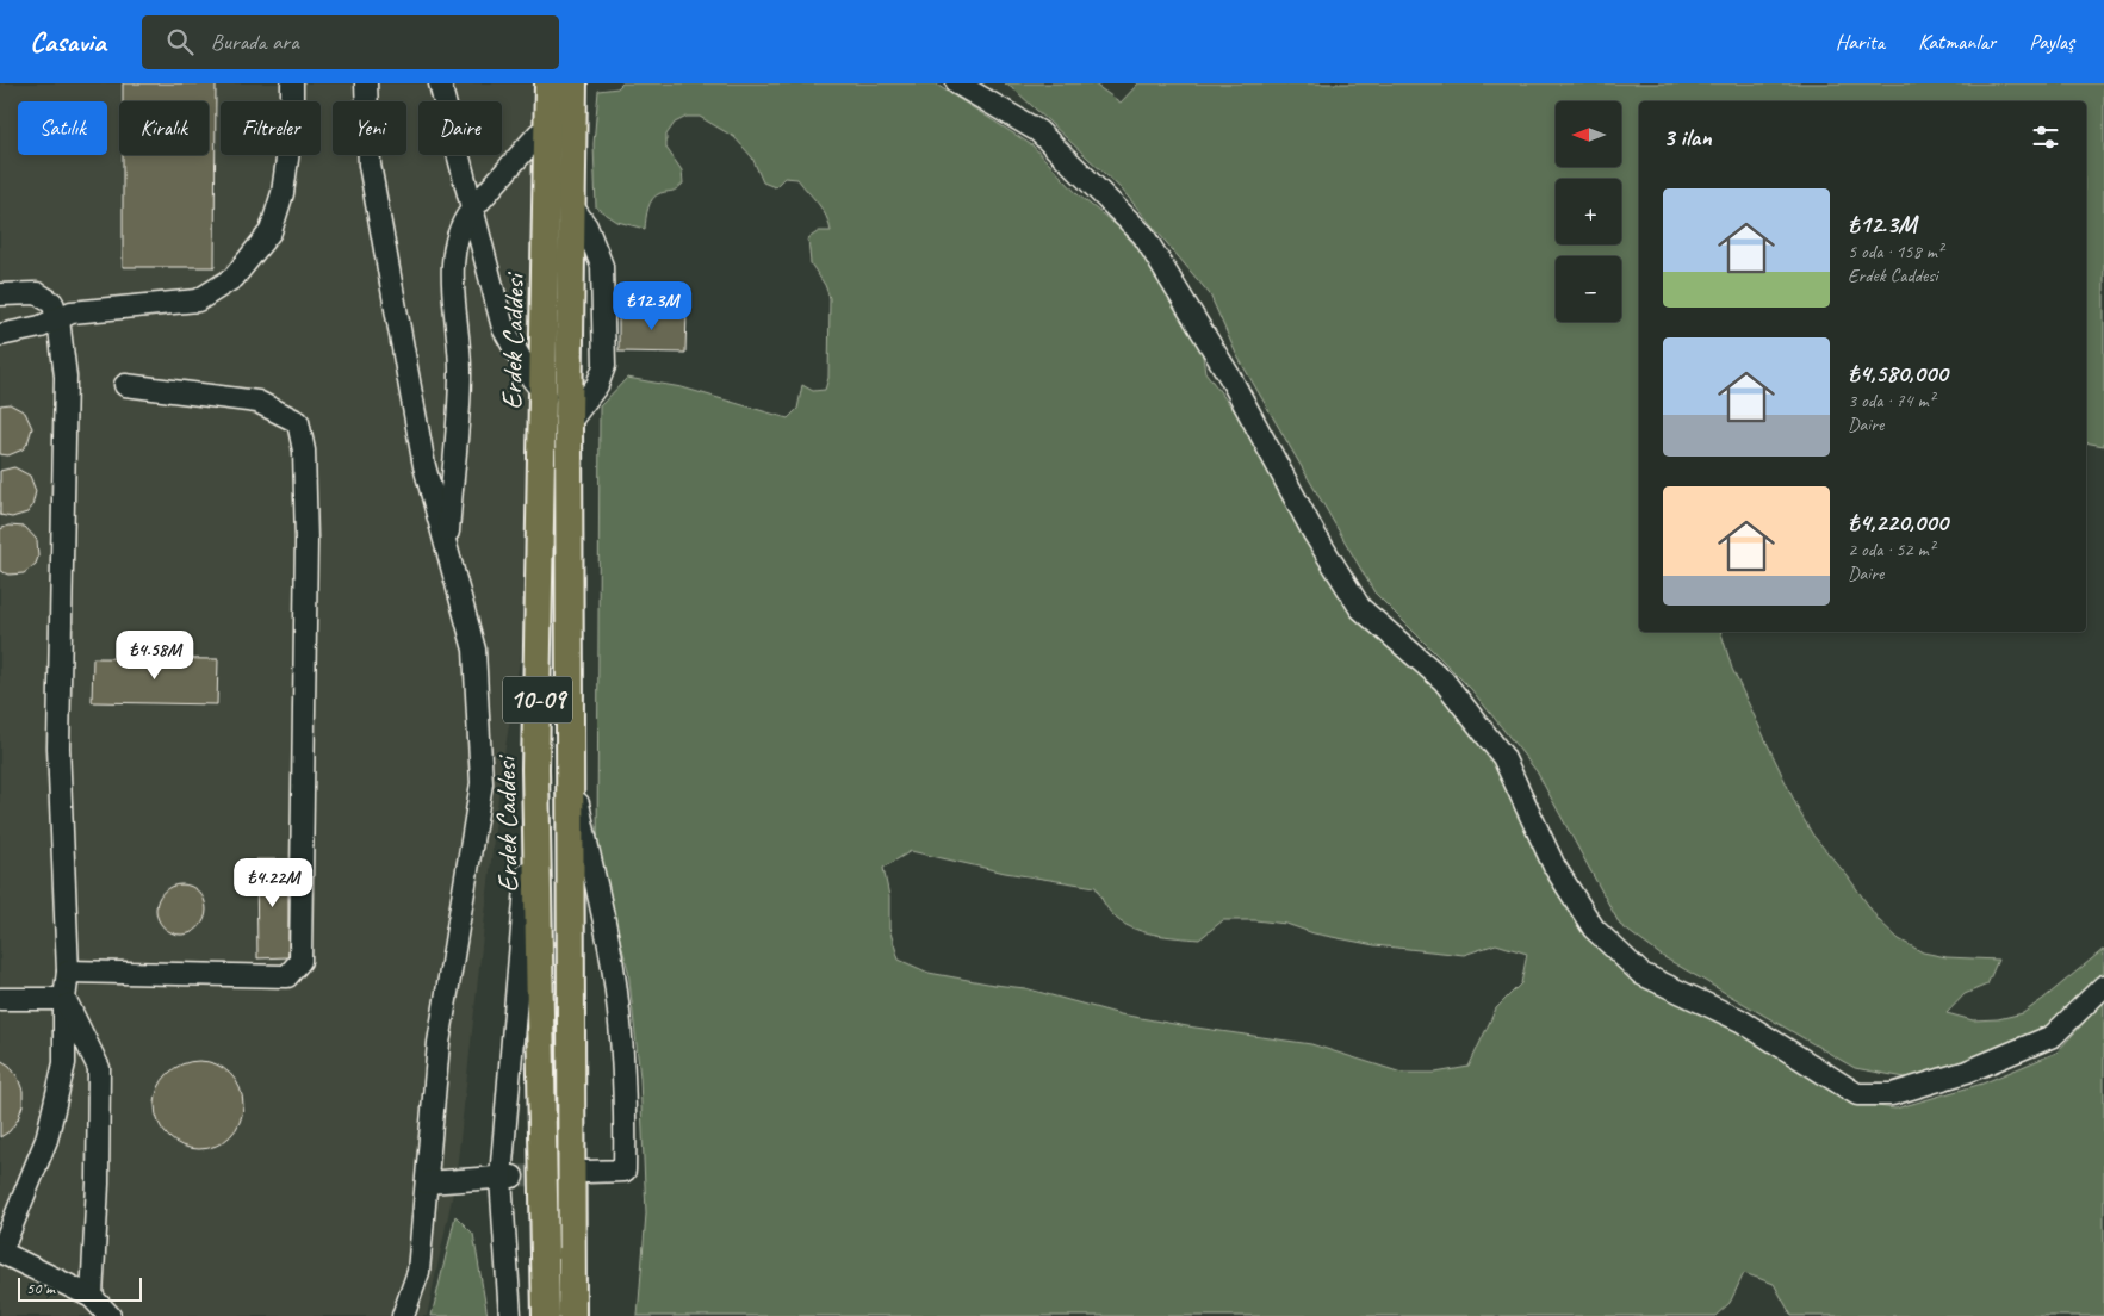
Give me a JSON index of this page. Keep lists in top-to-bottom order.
{
  "streets": {
    "main road": ["Erdek Caddesi", "10-09"]
  },
  "scale_bar": "50 m",
  "north": "left",
  "page": {
    "header": "Casavia",
    "search": "Burada ara",
    "nav": ["Harita", "Katmanlar", "Paylaş"],
    "map_buttons": ["+", "−"],
    "chip": [
      "Satılık",
      "Kiralık",
      "Filtreler",
      "Yeni",
      "Daire"
    ],
    "heading": "3 ilan",
    "list": [
      {
        "name": "₺12.3M",
        "note": "5 oda · 158 m² · Erdek Caddesi"
      },
      {
        "name": "₺4,580,000",
        "note": "3 oda · 74 m² · Daire"
      },
      {
        "name": "₺4,220,000",
        "note": "2 oda · 52 m² · Daire"
      }
    ],
    "price": ["₺12.3M", "₺4.58M", "₺4.22M"],
    "scale": "50 m"
  }
}
